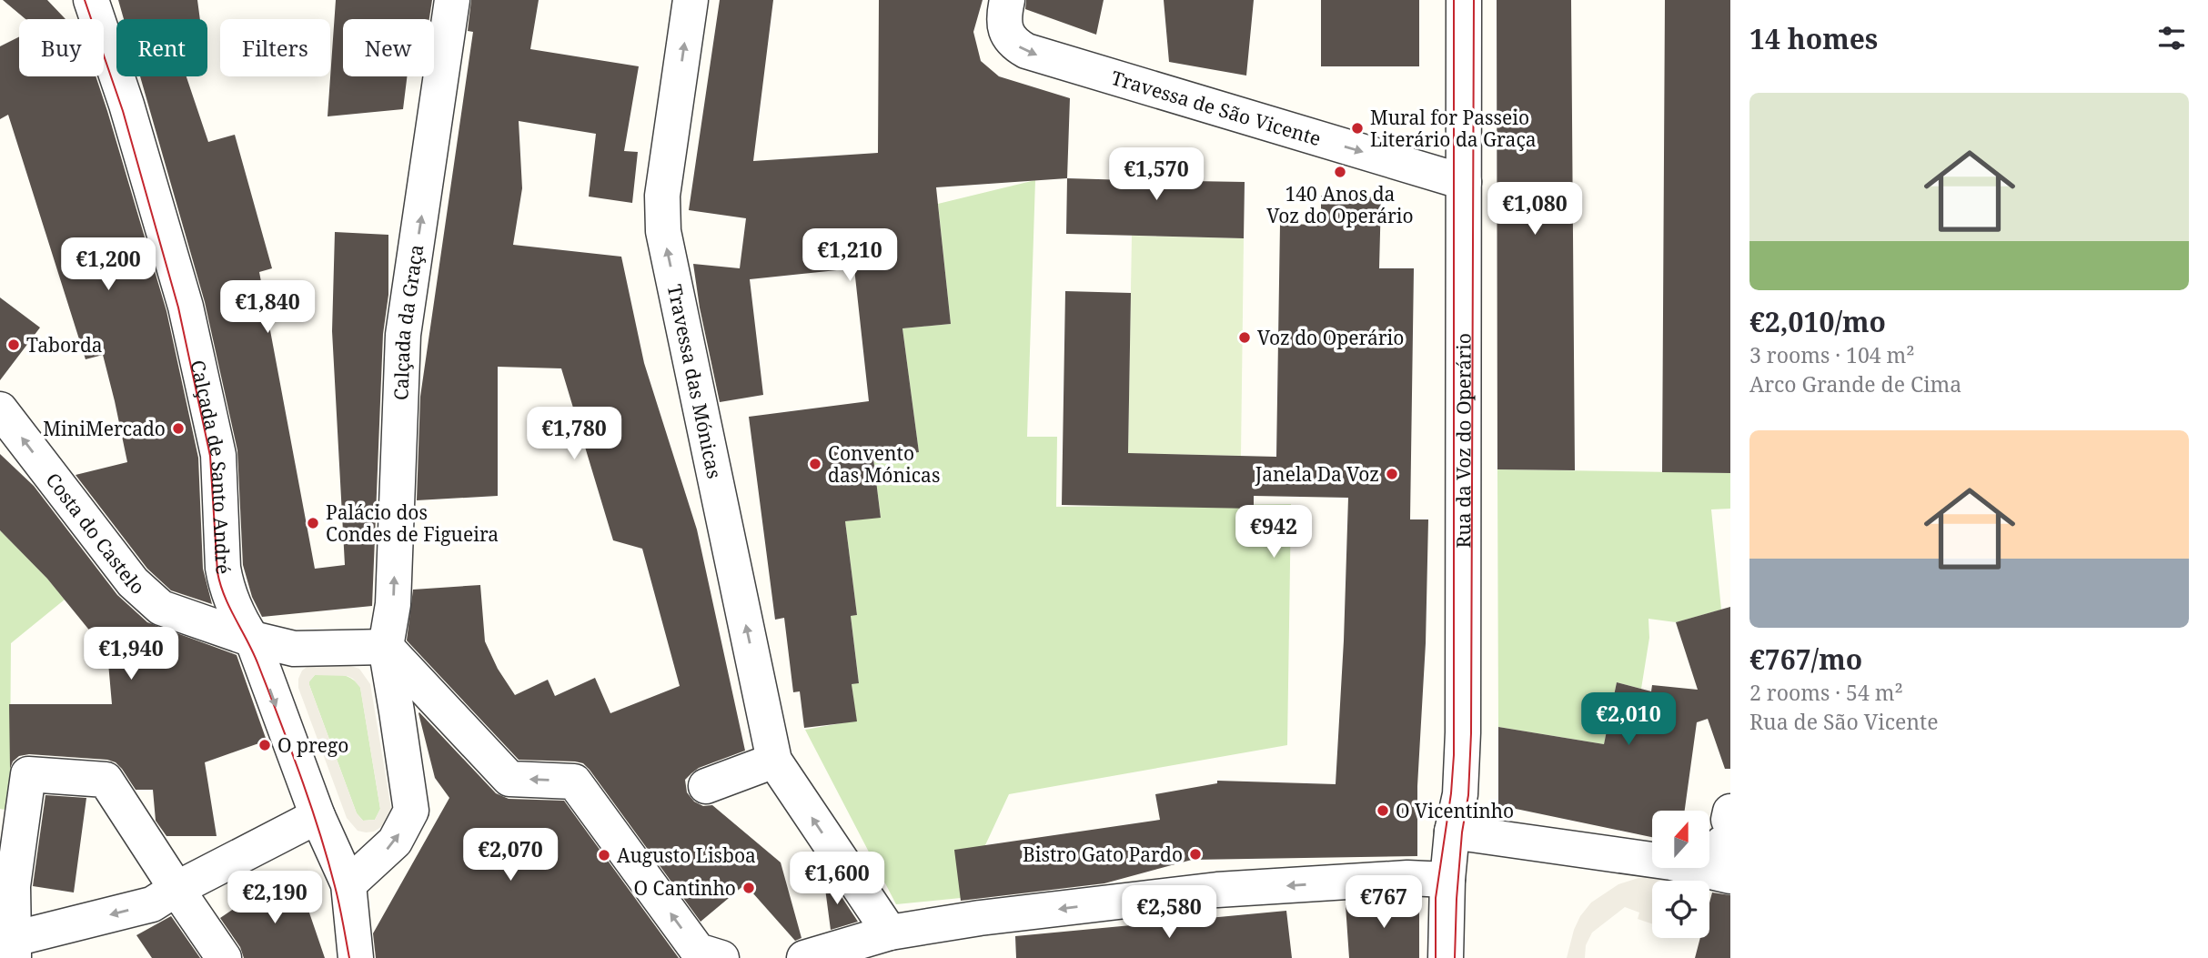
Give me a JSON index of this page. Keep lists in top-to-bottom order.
{
  "streets": {
    "street": [
      "Travessa de São Vicente",
      "Calçada da Graça",
      "Travessa das Mónicas",
      "Rua da Voz do Operário",
      "Calçada de Santo André",
      "Costa do Castelo"
    ]
  },
  "crossings": [
    ["Travessa de São Vicente", "Rua da Voz do Operário"],
    ["Calçada da Graça", "Calçada de Santo André"],
    ["Calçada de Santo André", "Costa do Castelo"]
  ],
  "one_way": [
    "Travessa de São Vicente",
    "Calçada da Graça",
    "Travessa das Mónicas",
    "Costa do Castelo"
  ],
  "places": [
    "Mural for Passeio Literário da Graça",
    "140 Anos da Voz do Operário",
    "Voz do Operário",
    "Taborda",
    "MiniMercado",
    "Convento das Mónicas",
    "Janela Da Voz",
    "Palácio dos Condes de Figueira",
    "O prego",
    "O Vicentinho",
    "Bistro Gato Pardo",
    "Augusto Lisboa",
    "O Cantinho"
  ],
  "north": "top",
  "page": {
    "heading": "14 homes",
    "chip": [
      "Buy",
      "Rent",
      "Filters",
      "New"
    ],
    "list": [
      {
        "name": "€2,010/mo",
        "note": "3 rooms · 104 m² · Arco Grande de Cima"
      },
      {
        "name": "€767/mo",
        "note": "2 rooms · 54 m² · Rua de São Vicente"
      }
    ],
    "price": [
      "€1,570",
      "€1,080",
      "€1,210",
      "€1,200",
      "€1,840",
      "€1,780",
      "€942",
      "€1,940",
      "€2,010",
      "€2,070",
      "€1,600",
      "€2,190",
      "€767",
      "€2,580"
    ]
  }
}
